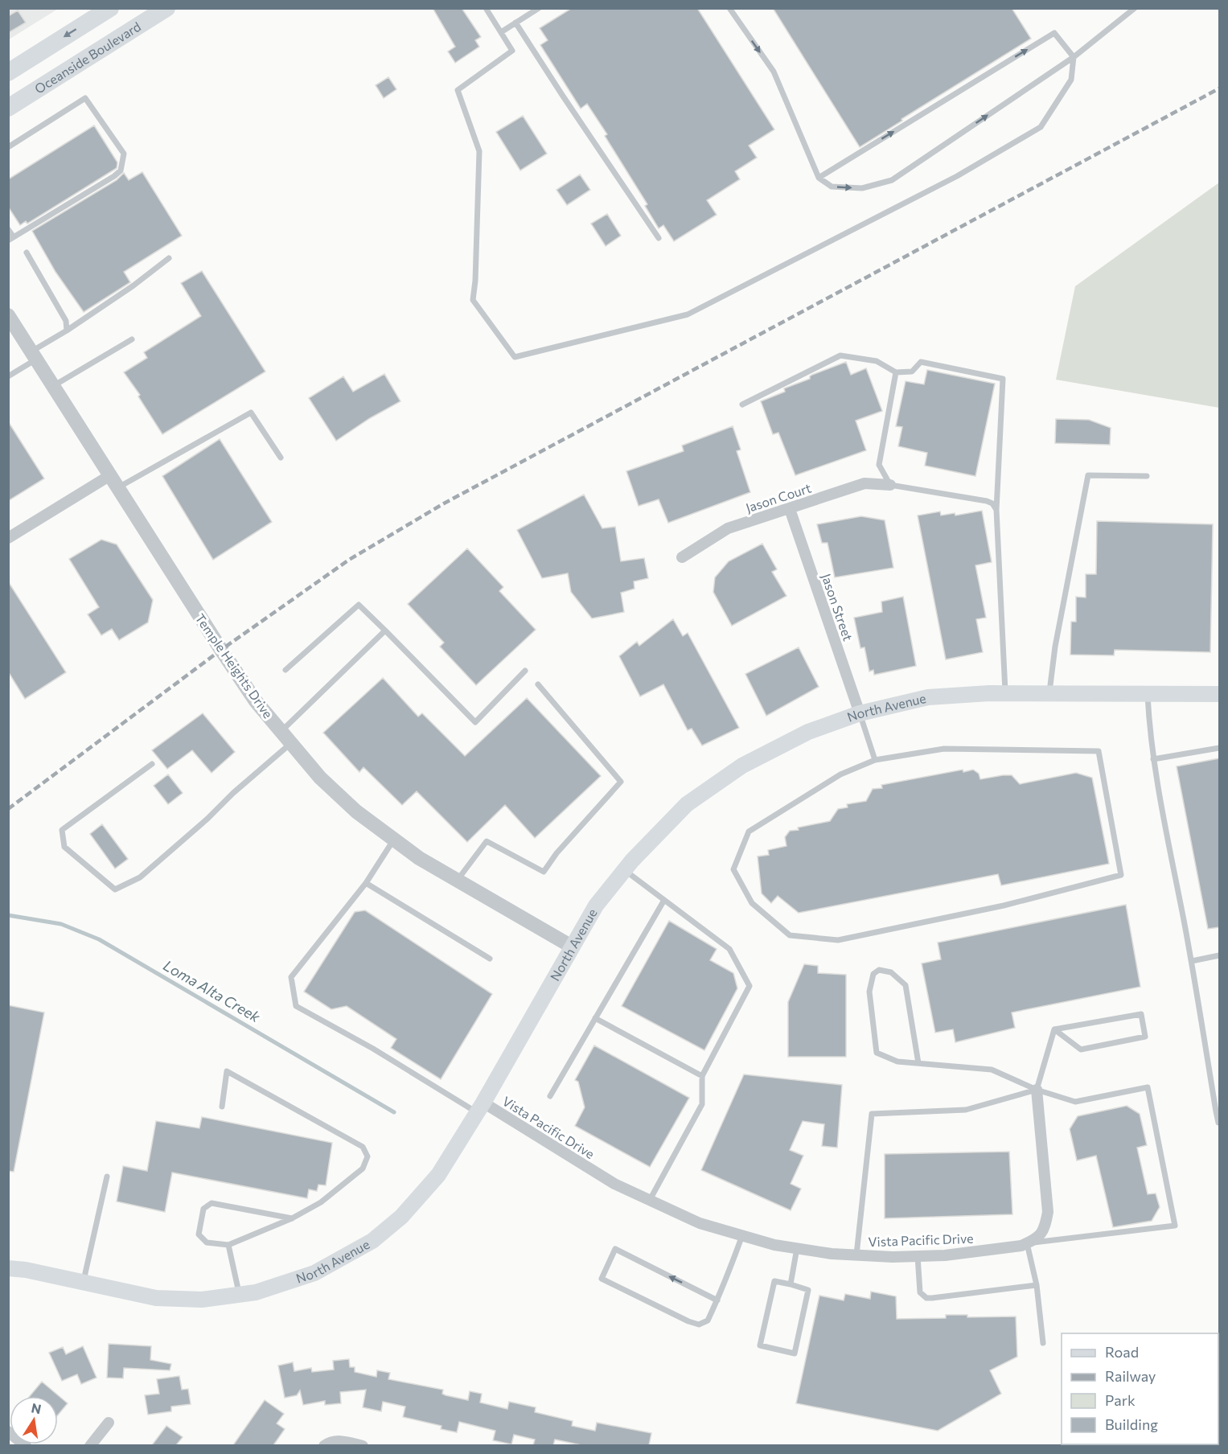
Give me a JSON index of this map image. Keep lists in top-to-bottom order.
{
  "streets": {
    "main road": ["Oceanside Boulevard", "North Avenue"],
    "street": [
      "Jason Court",
      "Jason Street",
      "Temple Heights Drive",
      "Vista Pacific Drive"
    ]
  },
  "crossings": [
    ["Jason Court", "Jason Street"],
    ["Jason Street", "North Avenue"],
    ["Temple Heights Drive", "North Avenue"],
    ["North Avenue", "Vista Pacific Drive"]
  ],
  "water": ["Loma Alta Creek"],
  "legend": [
    "Road",
    "Railway",
    "Park",
    "Building"
  ],
  "north": "top"
}
